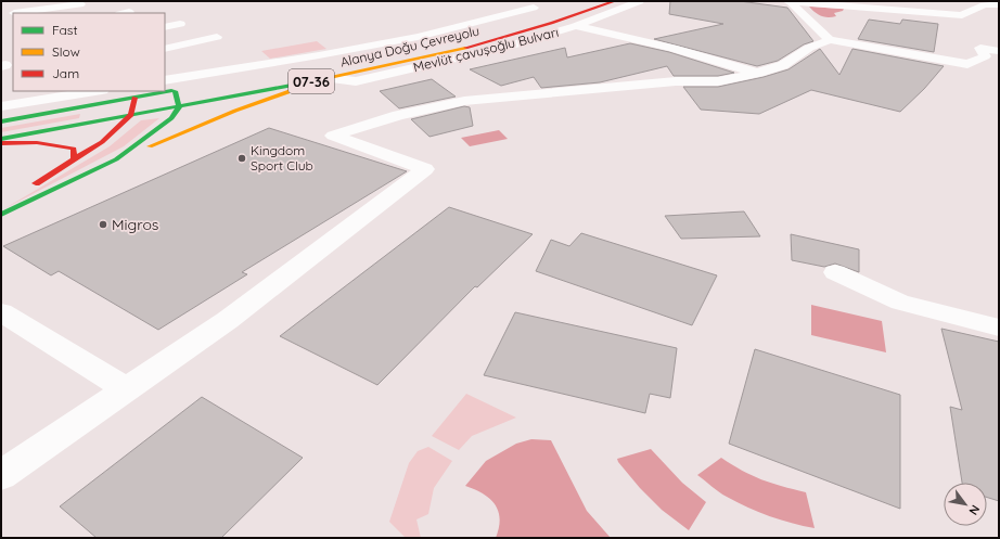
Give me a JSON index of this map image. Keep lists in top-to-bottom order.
{
  "streets": {
    "main road": ["Alanya Doğu Çevreyolu", "07-36"],
    "street": ["Mevlüt çavuşoğlu Bulvarı"]
  },
  "crossings": [
    ["Alanya Doğu Çevreyolu", "Mevlüt çavuşoğlu Bulvarı"]
  ],
  "places": ["Kingdom Sport Club", "Migros"],
  "legend": ["Fast", "Slow", "Jam"],
  "north": "bottom right"
}
